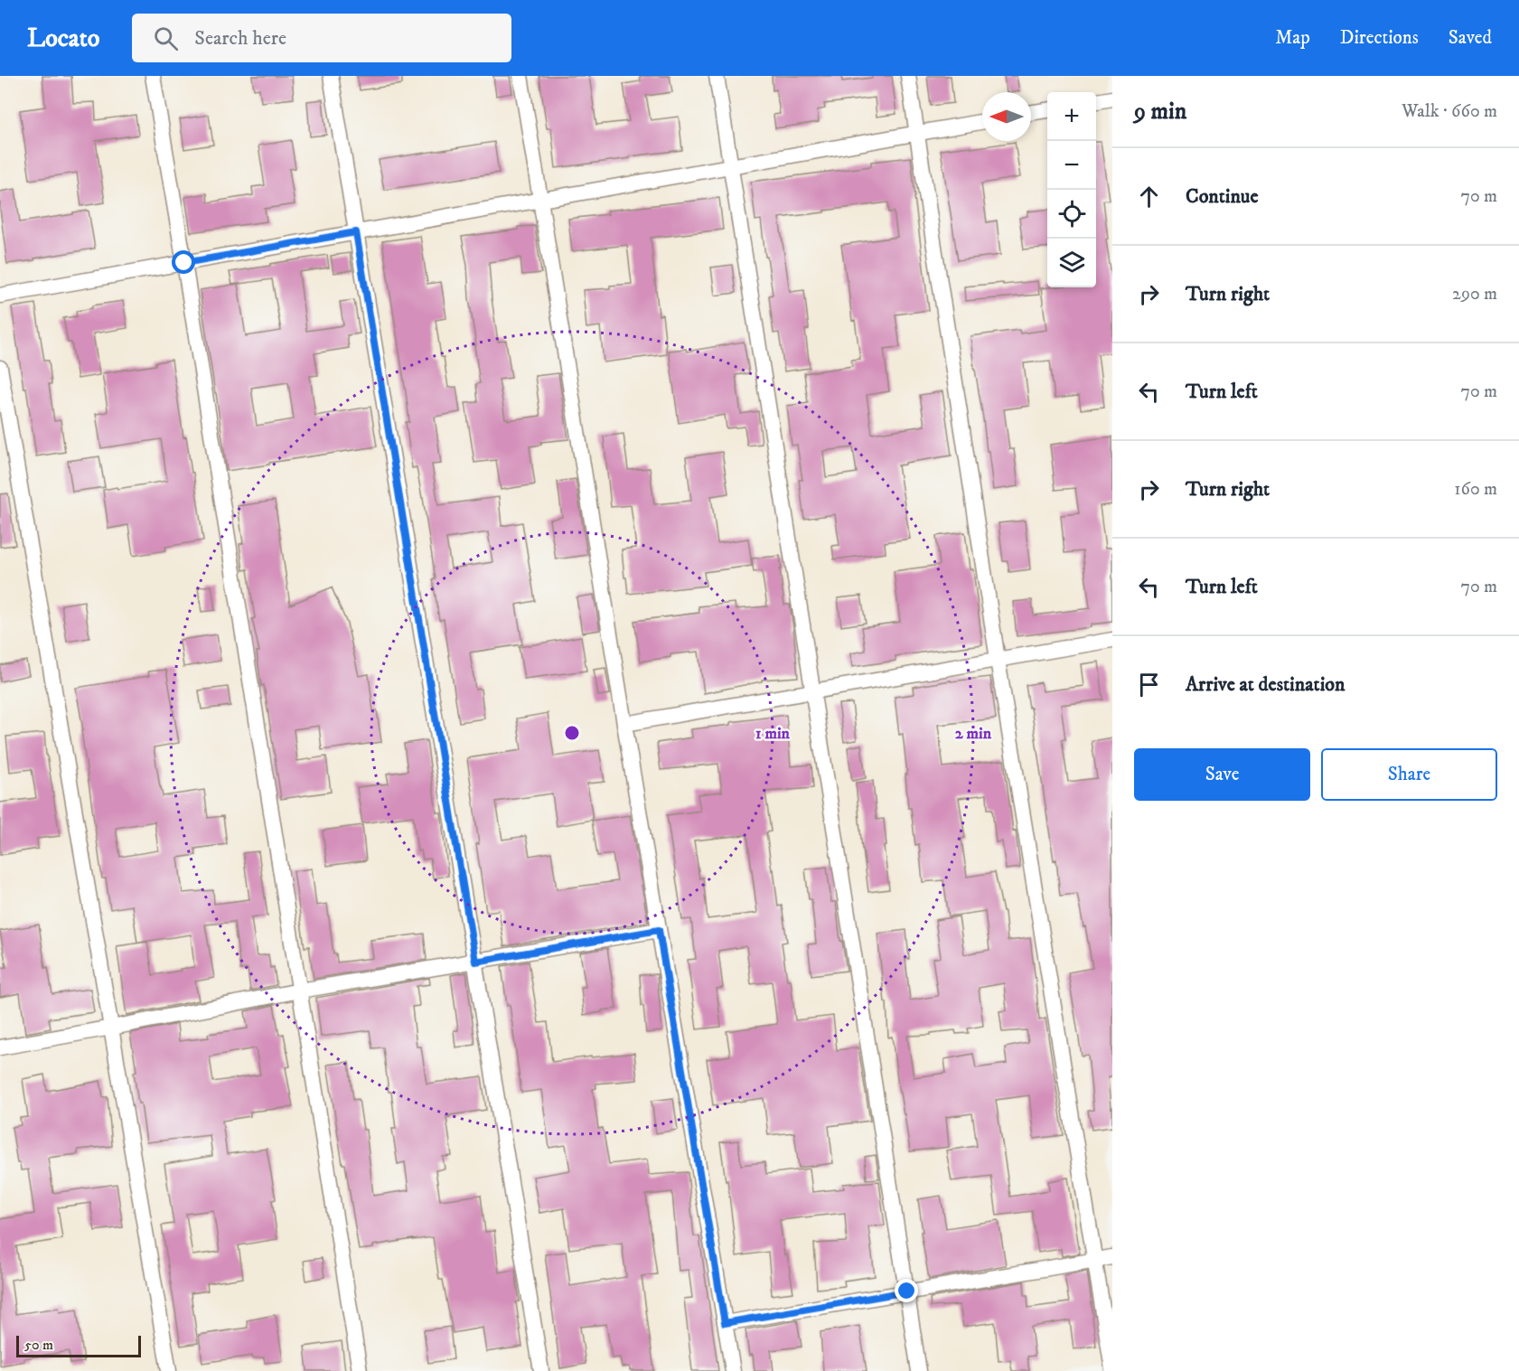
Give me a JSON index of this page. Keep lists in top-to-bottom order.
{
  "scale_bar": "50 m",
  "north": "left",
  "page": {
    "header": "Locato",
    "search": "Search here",
    "nav": ["Map", "Directions", "Saved"],
    "heading": ["9 min", "Walk · 660 m"],
    "map_buttons": ["+", "−"],
    "list": [
      ["Continue", "70 m"],
      ["Turn right", "290 m"],
      ["Turn left", "70 m"],
      ["Turn right", "160 m"],
      ["Turn left", "70 m"],
      "Arrive at destination"
    ],
    "buttons": ["Save", "Share"],
    "scale": "50 m"
  },
  "rings": ["1 min", "2 min"]
}
